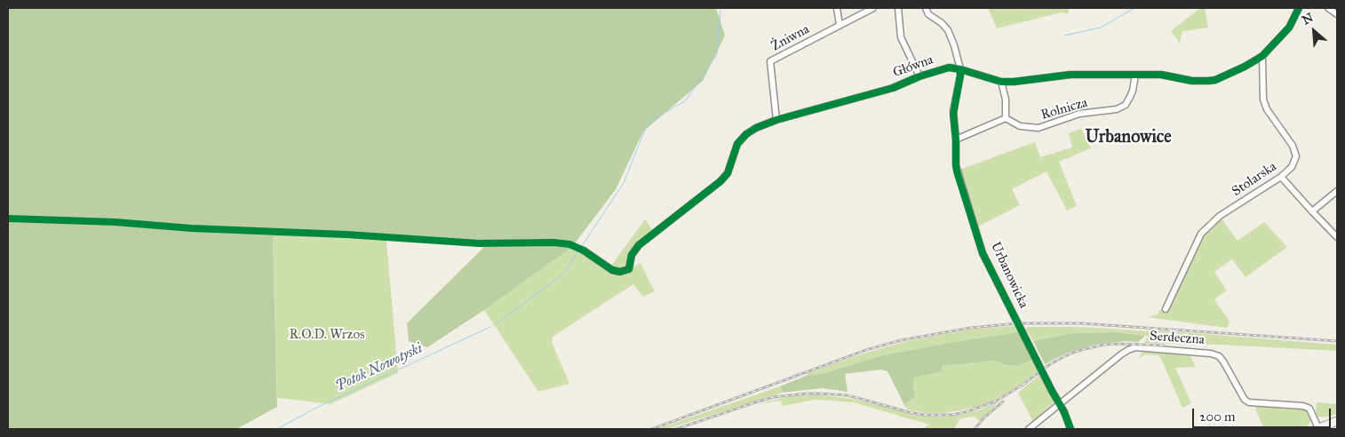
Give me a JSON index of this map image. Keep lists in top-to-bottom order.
{
  "streets": {
    "street": [
      "Żniwna",
      "Główna",
      "Rolnicza",
      "Stolarska",
      "Urbanowicka",
      "Serdeczna"
    ]
  },
  "crossings": [
    ["Żniwna", "Główna"],
    ["Główna", "Rolnicza"],
    ["Główna", "Stolarska"],
    ["Główna", "Urbanowicka"],
    ["Urbanowicka", "Serdeczna"]
  ],
  "districts": ["Urbanowice"],
  "water": ["Potok Nowotyski"],
  "parks": ["R.O.D. Wrzos"],
  "scale_bar": "200 m",
  "north": "top left"
}
